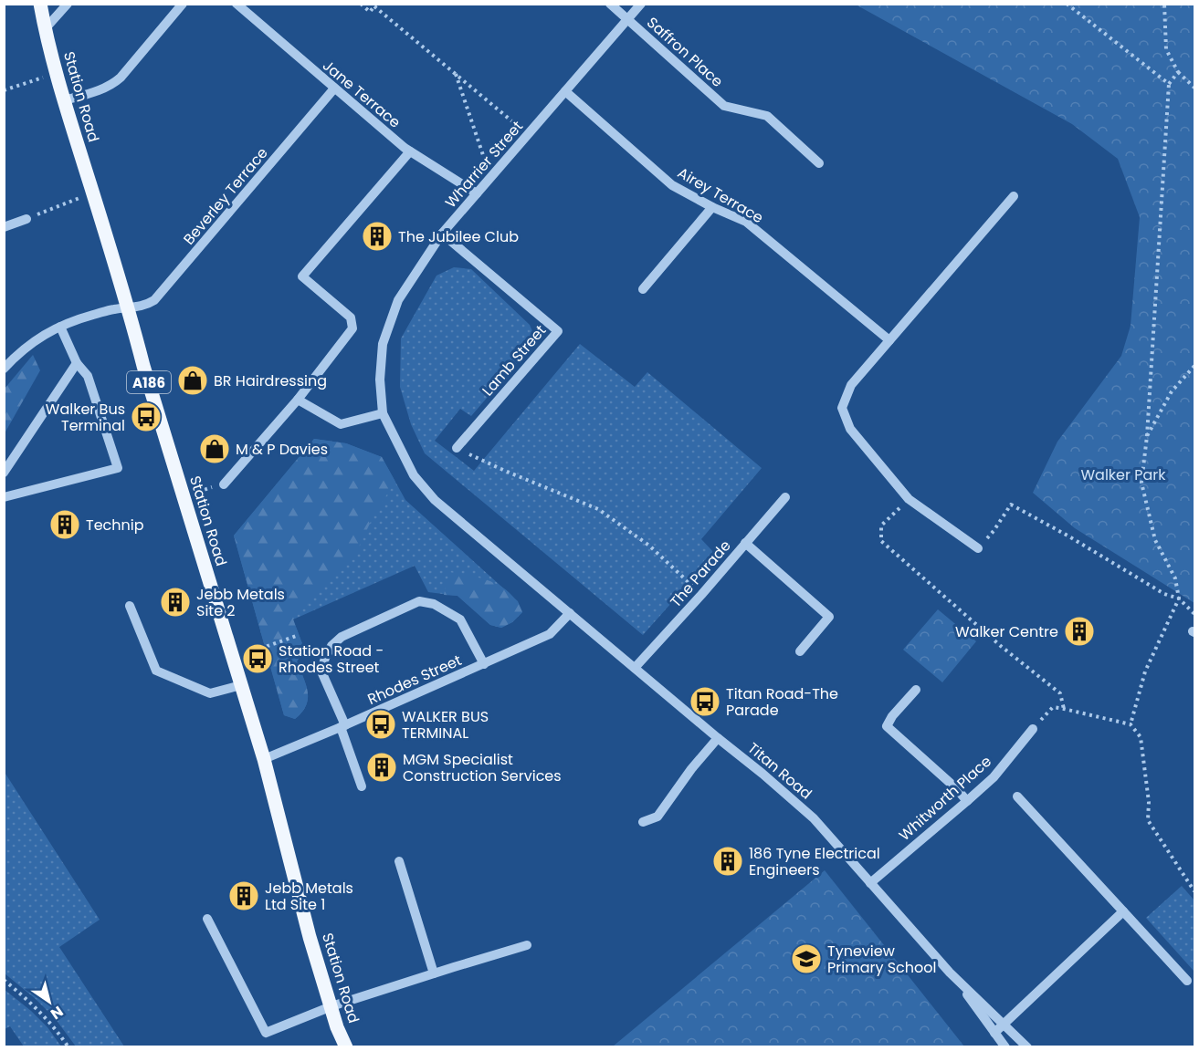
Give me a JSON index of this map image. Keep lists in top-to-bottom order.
{
  "streets": {
    "main road": ["Station Road", "A186"],
    "street": [
      "Saffron Place",
      "Jane Terrace",
      "Wharrier Street",
      "Airey Terrace",
      "Beverley Terrace",
      "Lamb Street",
      "The Parade",
      "Rhodes Street",
      "Titan Road",
      "Whitworth Place"
    ]
  },
  "crossings": [
    ["Saffron Place", "Wharrier Street"],
    ["Jane Terrace", "Wharrier Street"],
    ["Jane Terrace", "Beverley Terrace"],
    ["Station Road", "Beverley Terrace"],
    ["Station Road", "Rhodes Street"],
    ["Wharrier Street", "Airey Terrace"],
    ["Wharrier Street", "Lamb Street"],
    ["Wharrier Street", "Rhodes Street"],
    ["Wharrier Street", "Titan Road"],
    ["The Parade", "Titan Road"],
    ["Rhodes Street", "Titan Road"],
    ["Titan Road", "Whitworth Place"]
  ],
  "parks": ["Walker Park"],
  "places": {
    "building": [
      "The Jubilee Club",
      "Technip",
      "Jebb Metals Site 2",
      "Walker Centre",
      "MGM Specialist Construction Services",
      "186 Tyne Electrical Engineers",
      "Jebb Metals Ltd Site 1"
    ],
    "shop": ["BR Hairdressing", "M & P Davies"],
    "bus stop": [
      "Walker Bus Terminal",
      "Station Road - Rhodes Street",
      "Titan Road-The Parade",
      "WALKER BUS TERMINAL"
    ],
    "school or university": ["Tyneview Primary School"]
  },
  "north": "bottom right"
}
